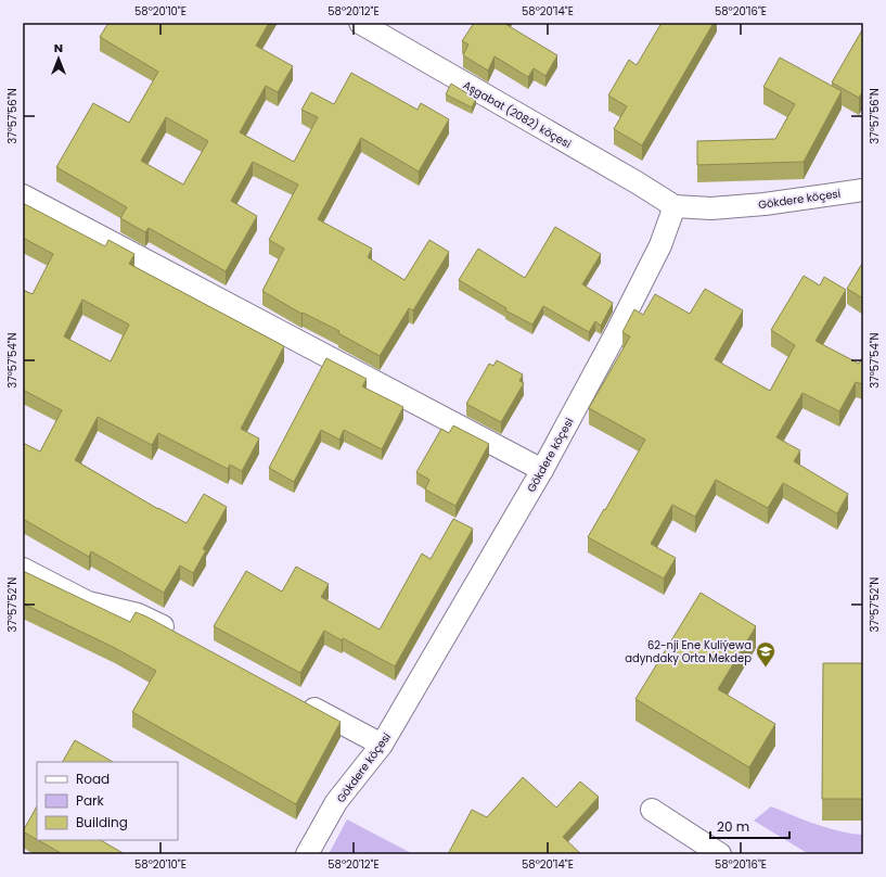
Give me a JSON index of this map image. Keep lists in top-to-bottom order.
{
  "streets": {
    "street": ["Aşgabat (2082) köçesi", "Gökdere köçesi"]
  },
  "crossings": [
    ["Aşgabat (2082) köçesi", "Gökdere köçesi"]
  ],
  "places": {
    "school or university": ["62-nji Ene Kuliýewa adyndaky Orta Mekdep"]
  },
  "legend": ["Road", "Park", "Building"],
  "scale_bar": "20 m",
  "north": "top",
  "coordinates": [
    "58°20'10\"E",
    "58°20'12\"E",
    "58°20'14\"E",
    "58°20'16\"E",
    "37°57'56\"N",
    "37°57'54\"N",
    "37°57'52\"N"
  ]
}
